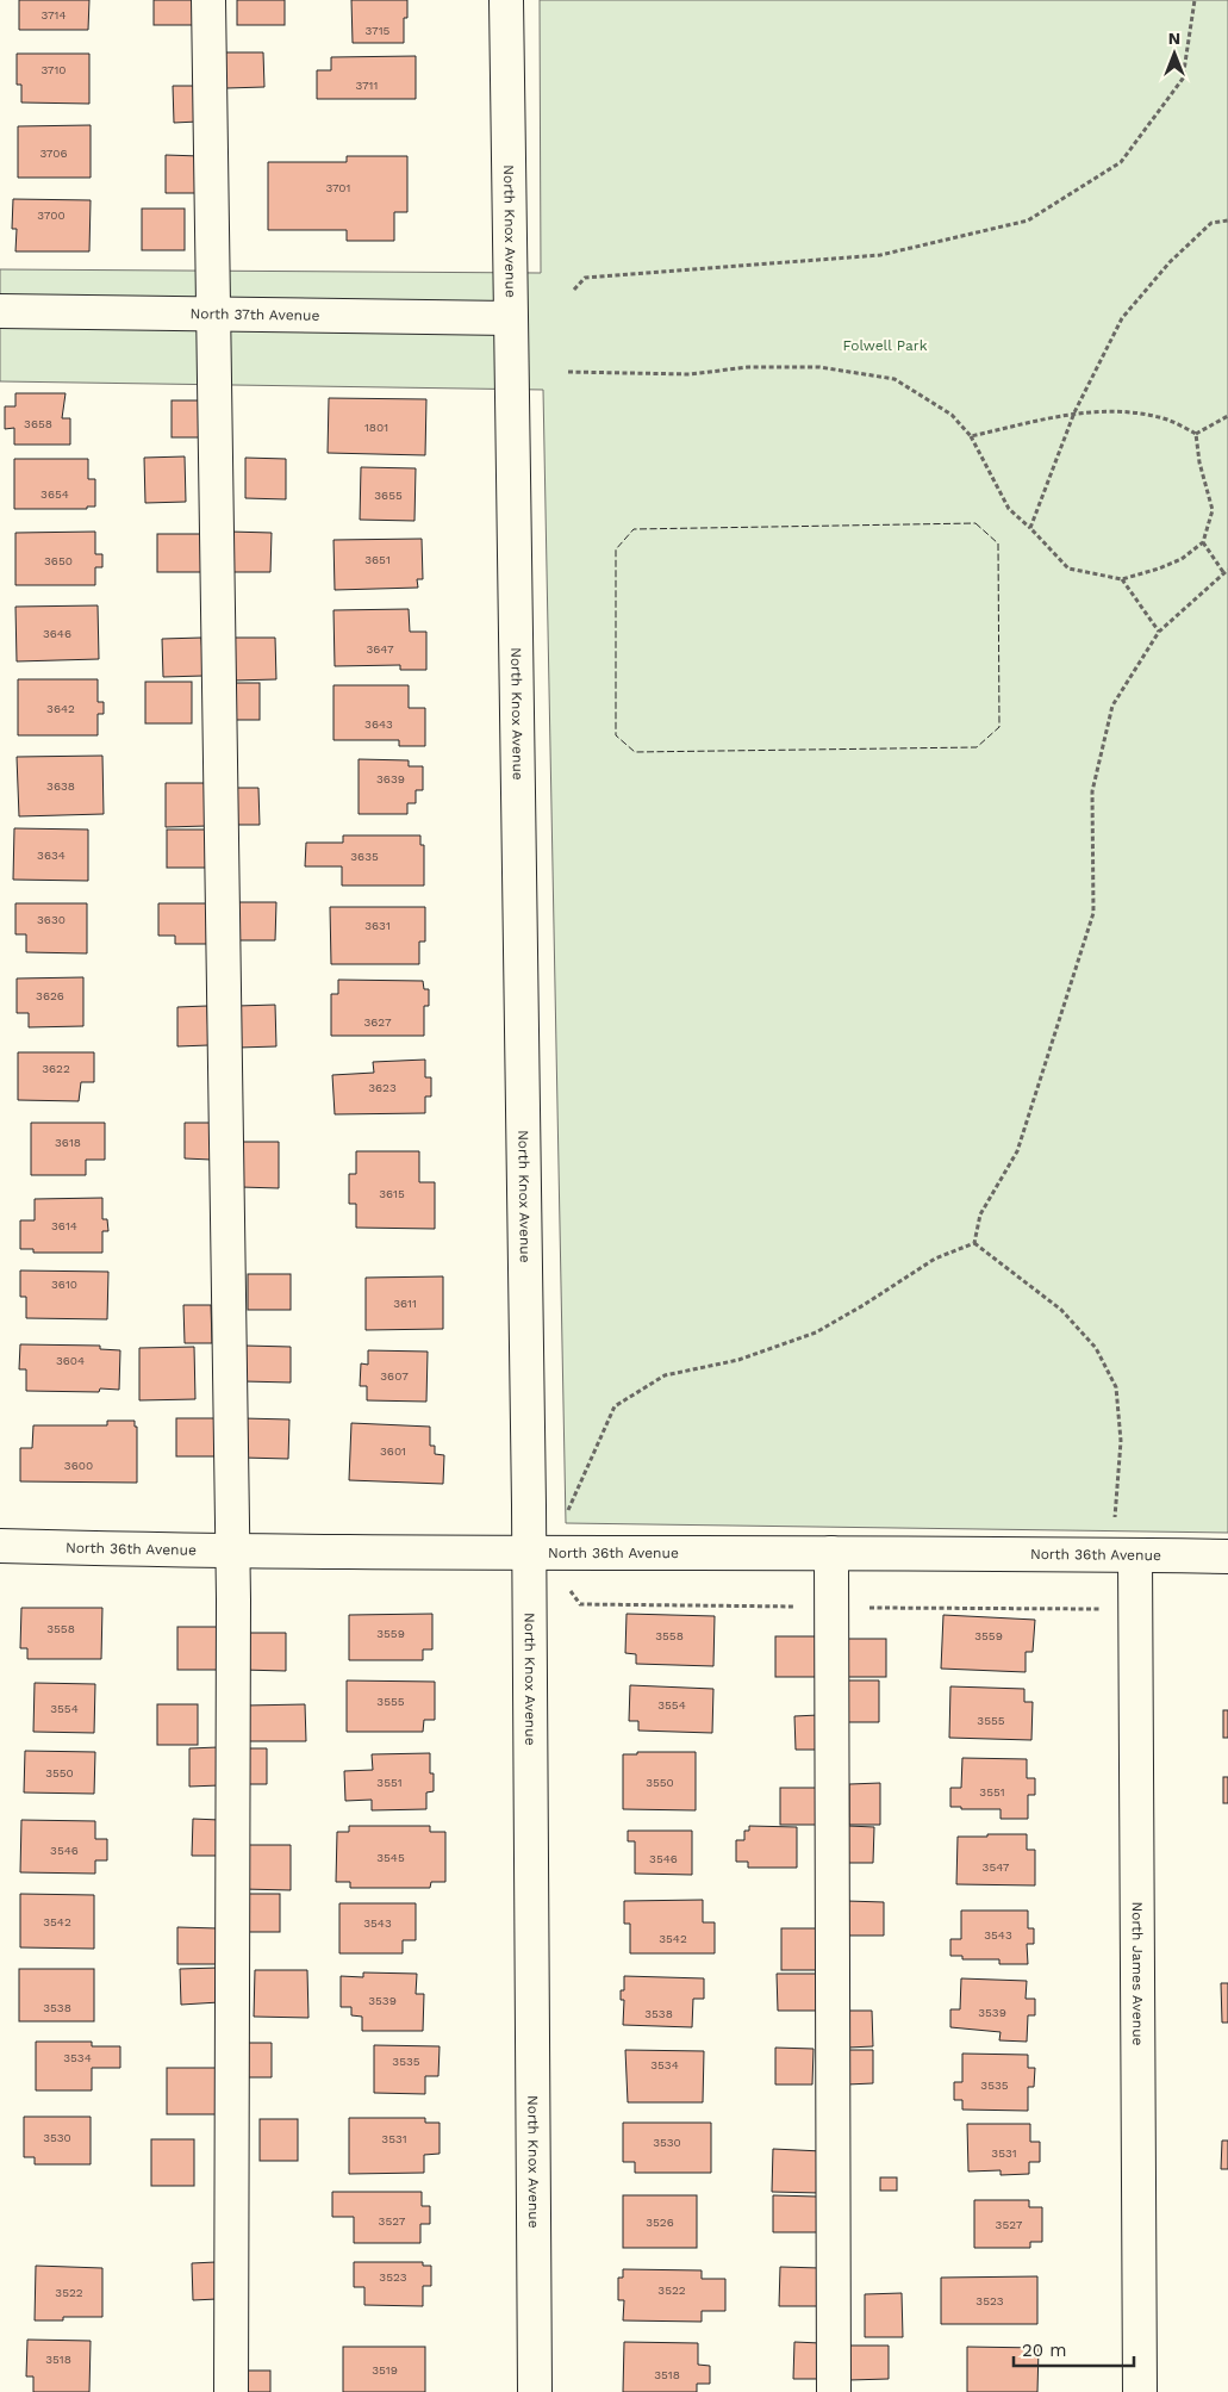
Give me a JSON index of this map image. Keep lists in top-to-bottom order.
{
  "streets": {
    "street": [
      "North Knox Avenue",
      "North 37th Avenue",
      "North 36th Avenue",
      "North James Avenue"
    ]
  },
  "crossings": [
    ["North Knox Avenue", "North 37th Avenue"],
    ["North Knox Avenue", "North 36th Avenue"],
    ["North 36th Avenue", "North James Avenue"]
  ],
  "parks": ["Folwell Park"],
  "house_numbers": [
    "3714",
    "3715",
    "3710",
    "3711",
    "3706",
    "3701",
    "3700",
    "3658",
    "1801",
    "3654",
    "3655",
    "3651",
    "3650",
    "3646",
    "3647",
    "3642",
    "3643",
    "3639",
    "3638",
    "3634",
    "3635",
    "3630",
    "3631",
    "3626",
    "3627",
    "3622",
    "3623",
    "3618",
    "3615",
    "3614",
    "3610",
    "3611",
    "3604",
    "3607",
    "3601",
    "3600",
    "3558",
    "3559",
    "3558",
    "3559",
    "3555",
    "3554",
    "3554",
    "3555",
    "3550",
    "3551",
    "3550",
    "3551",
    "3546",
    "3545",
    "3546",
    "3547",
    "3542",
    "3543",
    "3543",
    "3542",
    "3539",
    "3538",
    "3539",
    "3538",
    "3534",
    "3535",
    "3534",
    "3535",
    "3530",
    "3531",
    "3530",
    "3531",
    "3527",
    "3526",
    "3527",
    "3523",
    "3522",
    "3522",
    "3523",
    "3518",
    "3519",
    "3518"
  ],
  "scale_bar": "20 m",
  "north": "top"
}
